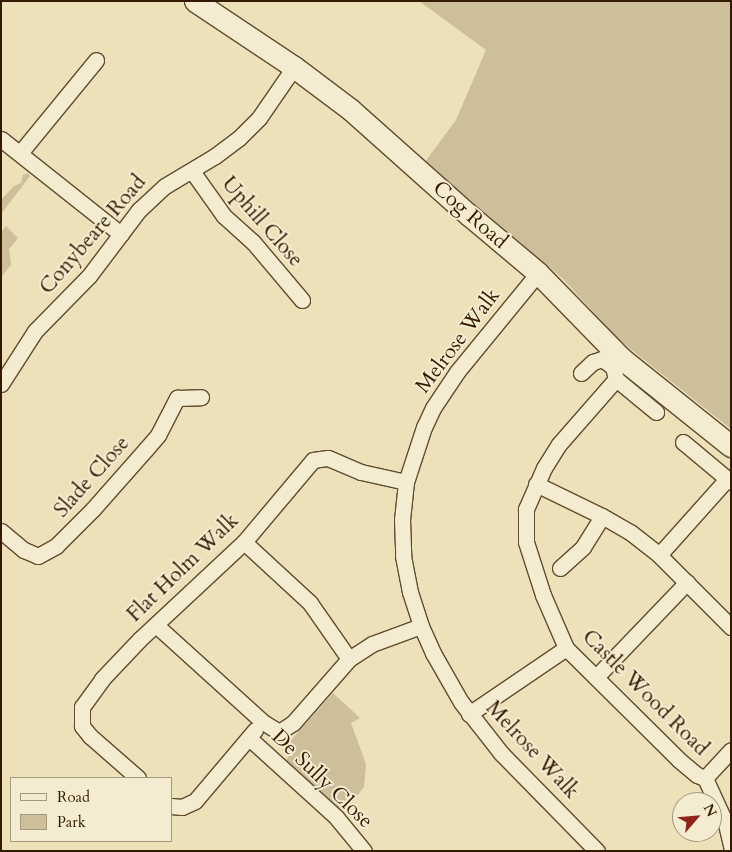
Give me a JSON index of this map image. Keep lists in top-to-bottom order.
{
  "streets": {
    "street": [
      "Cog Road",
      "Uphill Close",
      "Conybeare Road",
      "Melrose Walk",
      "Slade Close",
      "Flat Holm Walk",
      "Castle Wood Road",
      "De Sully Close"
    ]
  },
  "crossings": [
    ["Cog Road", "Conybeare Road"],
    ["Cog Road", "Melrose Walk"],
    ["Uphill Close", "Conybeare Road"],
    ["Melrose Walk", "Flat Holm Walk"]
  ],
  "legend": ["Road", "Park"],
  "north": "top right"
}
